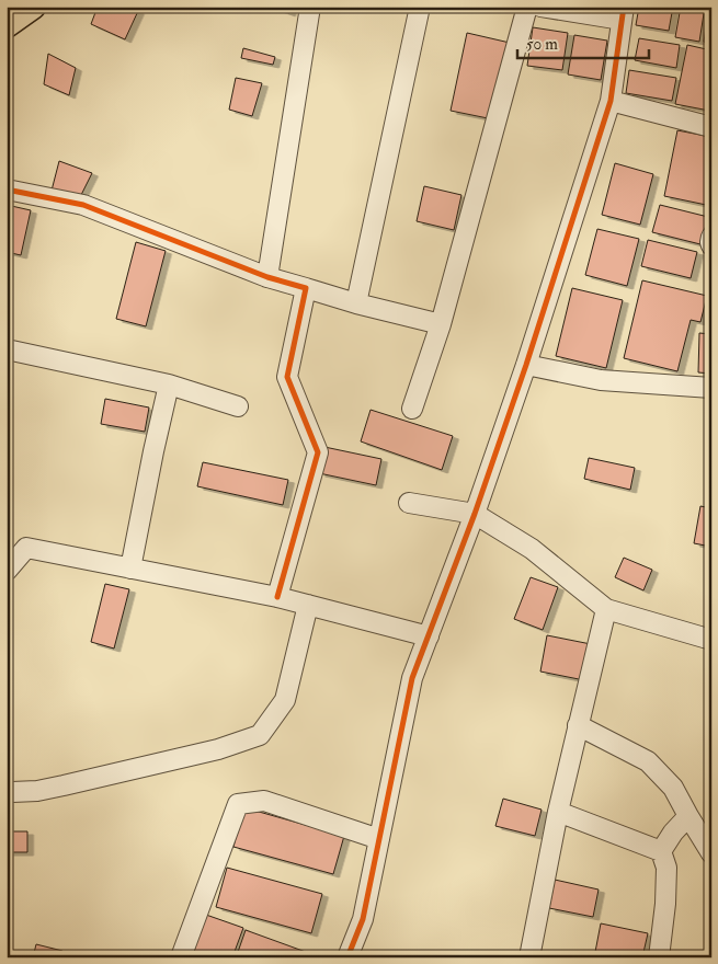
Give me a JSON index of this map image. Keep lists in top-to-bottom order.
{
  "scale_bar": "50 m"
}
